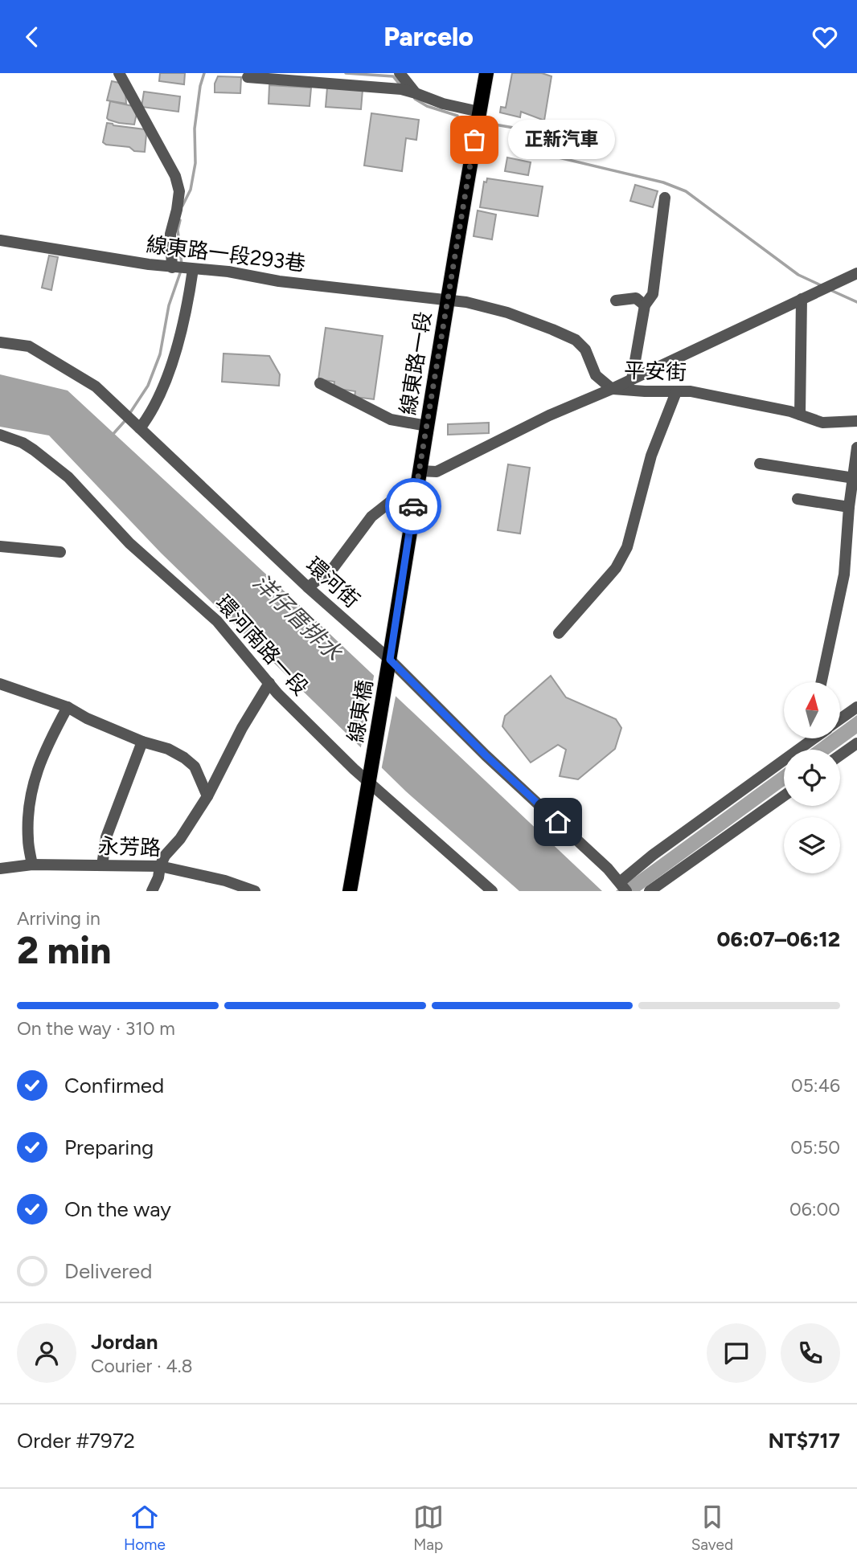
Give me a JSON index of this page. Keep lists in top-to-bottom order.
{
  "streets": {
    "main road": ["線東路一段", "線東橋"],
    "street": [
      "線東路一段293巷",
      "平安街",
      "環河街",
      "環河南路一段",
      "永芳路"
    ]
  },
  "crossings": [
    ["線東路一段293巷", "線東路一段"],
    ["線東路一段293巷", "平安街"],
    ["線東路一段", "平安街"],
    ["線東路一段", "環河街"],
    ["線東路一段", "線東橋"],
    ["環河街", "線東橋"],
    ["環河南路一段", "線東橋"]
  ],
  "water": ["洋仔厝排水"],
  "places": ["正新汽車"],
  "north": "top",
  "page": {
    "header": "Parcelo",
    "bubble": "正新汽車",
    "heading": ["2 min", "Arriving in", "06:07–06:12"],
    "panel": [
      "Jordan",
      "Courier · 4.8",
      "Order #7972",
      "NT$717"
    ],
    "bar": "On the way · 310 m",
    "list": [
      ["Confirmed", "05:46"],
      ["Preparing", "05:50"],
      ["On the way", "06:00"],
      "Delivered"
    ],
    "tabs": ["Home", "Map", "Saved"]
  }
}
